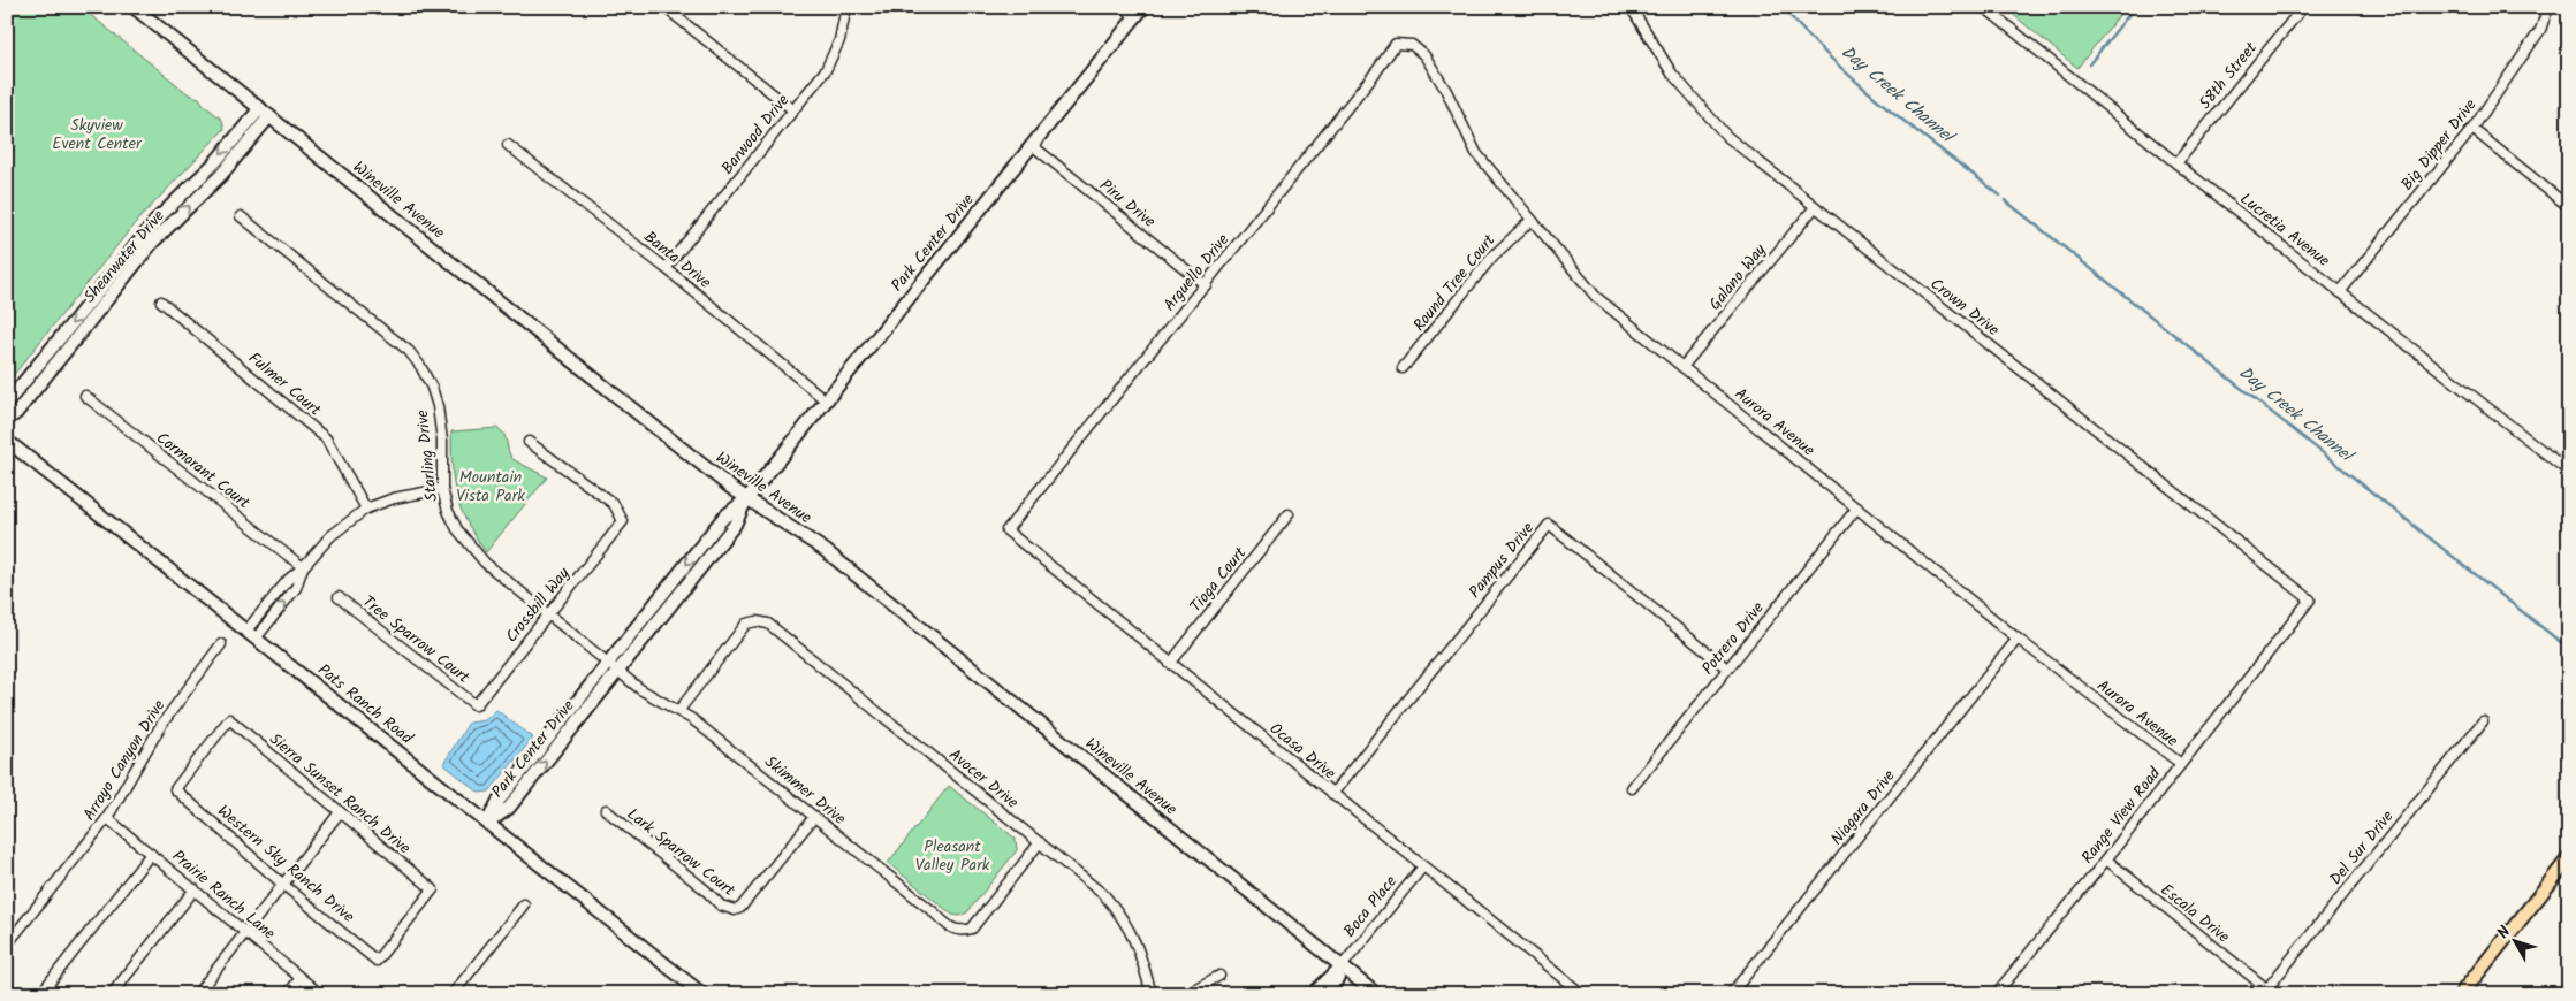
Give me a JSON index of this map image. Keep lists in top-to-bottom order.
{
  "streets": {
    "street": [
      "58th Street",
      "Barwood Drive",
      "Big Dipper Drive",
      "Wineville Avenue",
      "Piru Drive",
      "Lucretia Avenue",
      "Park Center Drive",
      "Shearwater Drive",
      "Banta Drive",
      "Arguello Drive",
      "Galano Way",
      "Round Tree Court",
      "Crown Drive",
      "Fulmer Court",
      "Aurora Avenue",
      "Starling Drive",
      "Cormorant Court",
      "Pampus Drive",
      "Tioga Court",
      "Crossbill Way",
      "Potrero Drive",
      "Tree Sparrow Court",
      "Pats Ranch Road",
      "Ocasa Drive",
      "Arroyo Canyon Drive",
      "Avocer Drive",
      "Skimmer Drive",
      "Sierra Sunset Ranch Drive",
      "Niagara Drive",
      "Range View Road",
      "Del Sur Drive",
      "Lark Sparrow Court",
      "Western Sky Ranch Drive",
      "Prairie Ranch Lane",
      "Boca Place",
      "Escala Drive"
    ]
  },
  "crossings": [
    ["58th Street", "Lucretia Avenue"],
    ["Barwood Drive", "Banta Drive"],
    ["Big Dipper Drive", "Lucretia Avenue"],
    ["Wineville Avenue", "Park Center Drive"],
    ["Wineville Avenue", "Shearwater Drive"],
    ["Wineville Avenue", "Boca Place"],
    ["Piru Drive", "Park Center Drive"],
    ["Piru Drive", "Arguello Drive"],
    ["Park Center Drive", "Banta Drive"],
    ["Park Center Drive", "Starling Drive"],
    ["Park Center Drive", "Pats Ranch Road"],
    ["Park Center Drive", "Skimmer Drive"],
    ["Arguello Drive", "Aurora Avenue"],
    ["Arguello Drive", "Ocasa Drive"],
    ["Galano Way", "Crown Drive"],
    ["Galano Way", "Aurora Avenue"],
    ["Round Tree Court", "Aurora Avenue"],
    ["Crown Drive", "Range View Road"],
    ["Aurora Avenue", "Potrero Drive"],
    ["Aurora Avenue", "Niagara Drive"],
    ["Aurora Avenue", "Range View Road"],
    ["Starling Drive", "Crossbill Way"],
    ["Starling Drive", "Skimmer Drive"],
    ["Pampus Drive", "Potrero Drive"],
    ["Pampus Drive", "Ocasa Drive"],
    ["Tioga Court", "Ocasa Drive"],
    ["Crossbill Way", "Tree Sparrow Court"],
    ["Ocasa Drive", "Boca Place"],
    ["Arroyo Canyon Drive", "Prairie Ranch Lane"],
    ["Avocer Drive", "Skimmer Drive"],
    ["Skimmer Drive", "Lark Sparrow Court"],
    ["Sierra Sunset Ranch Drive", "Western Sky Ranch Drive"],
    ["Range View Road", "Escala Drive"],
    ["Del Sur Drive", "Escala Drive"]
  ],
  "water": ["Day Creek Channel"],
  "parks": ["Skyview Event Center", "Mountain Vista Park", "Pleasant Valley Park"],
  "north": "top left"
}
